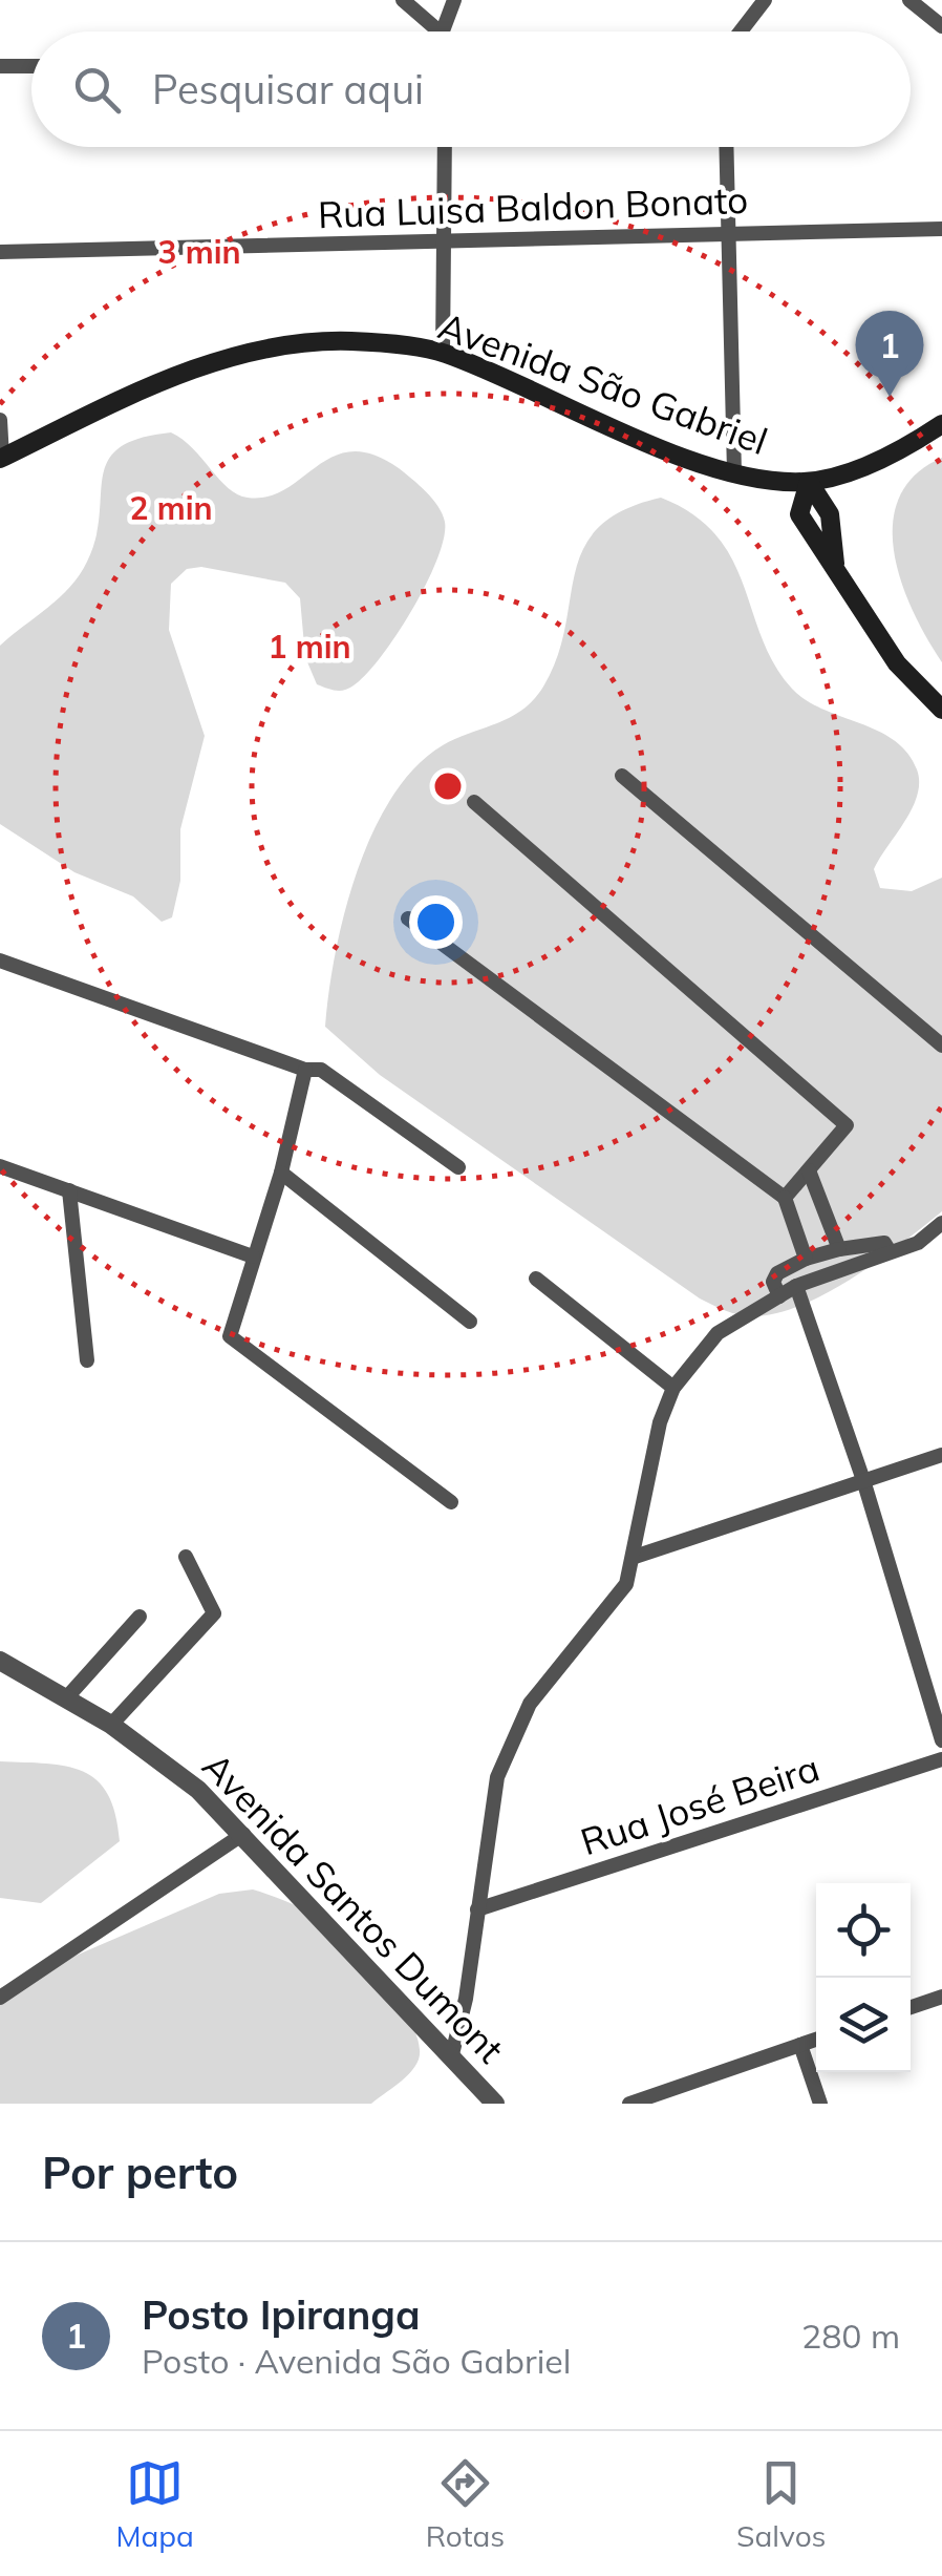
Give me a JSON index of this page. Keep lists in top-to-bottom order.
{
  "streets": {
    "main road": ["Avenida São Gabriel"],
    "street": ["Rua Luisa Baldon Bonato", "Rua José Beira", "Avenida Santos Dumont"]
  },
  "page": {
    "search": "Pesquisar aqui",
    "pins": "1",
    "heading": "Por perto",
    "list": [
      {
        "mark": "1",
        "name": "Posto Ipiranga",
        "note": "Posto · Avenida São Gabriel",
        "value": "280 m"
      }
    ],
    "nav": ["Mapa", "Rotas", "Salvos"]
  },
  "rings": ["3 min", "2 min", "1 min"]
}
